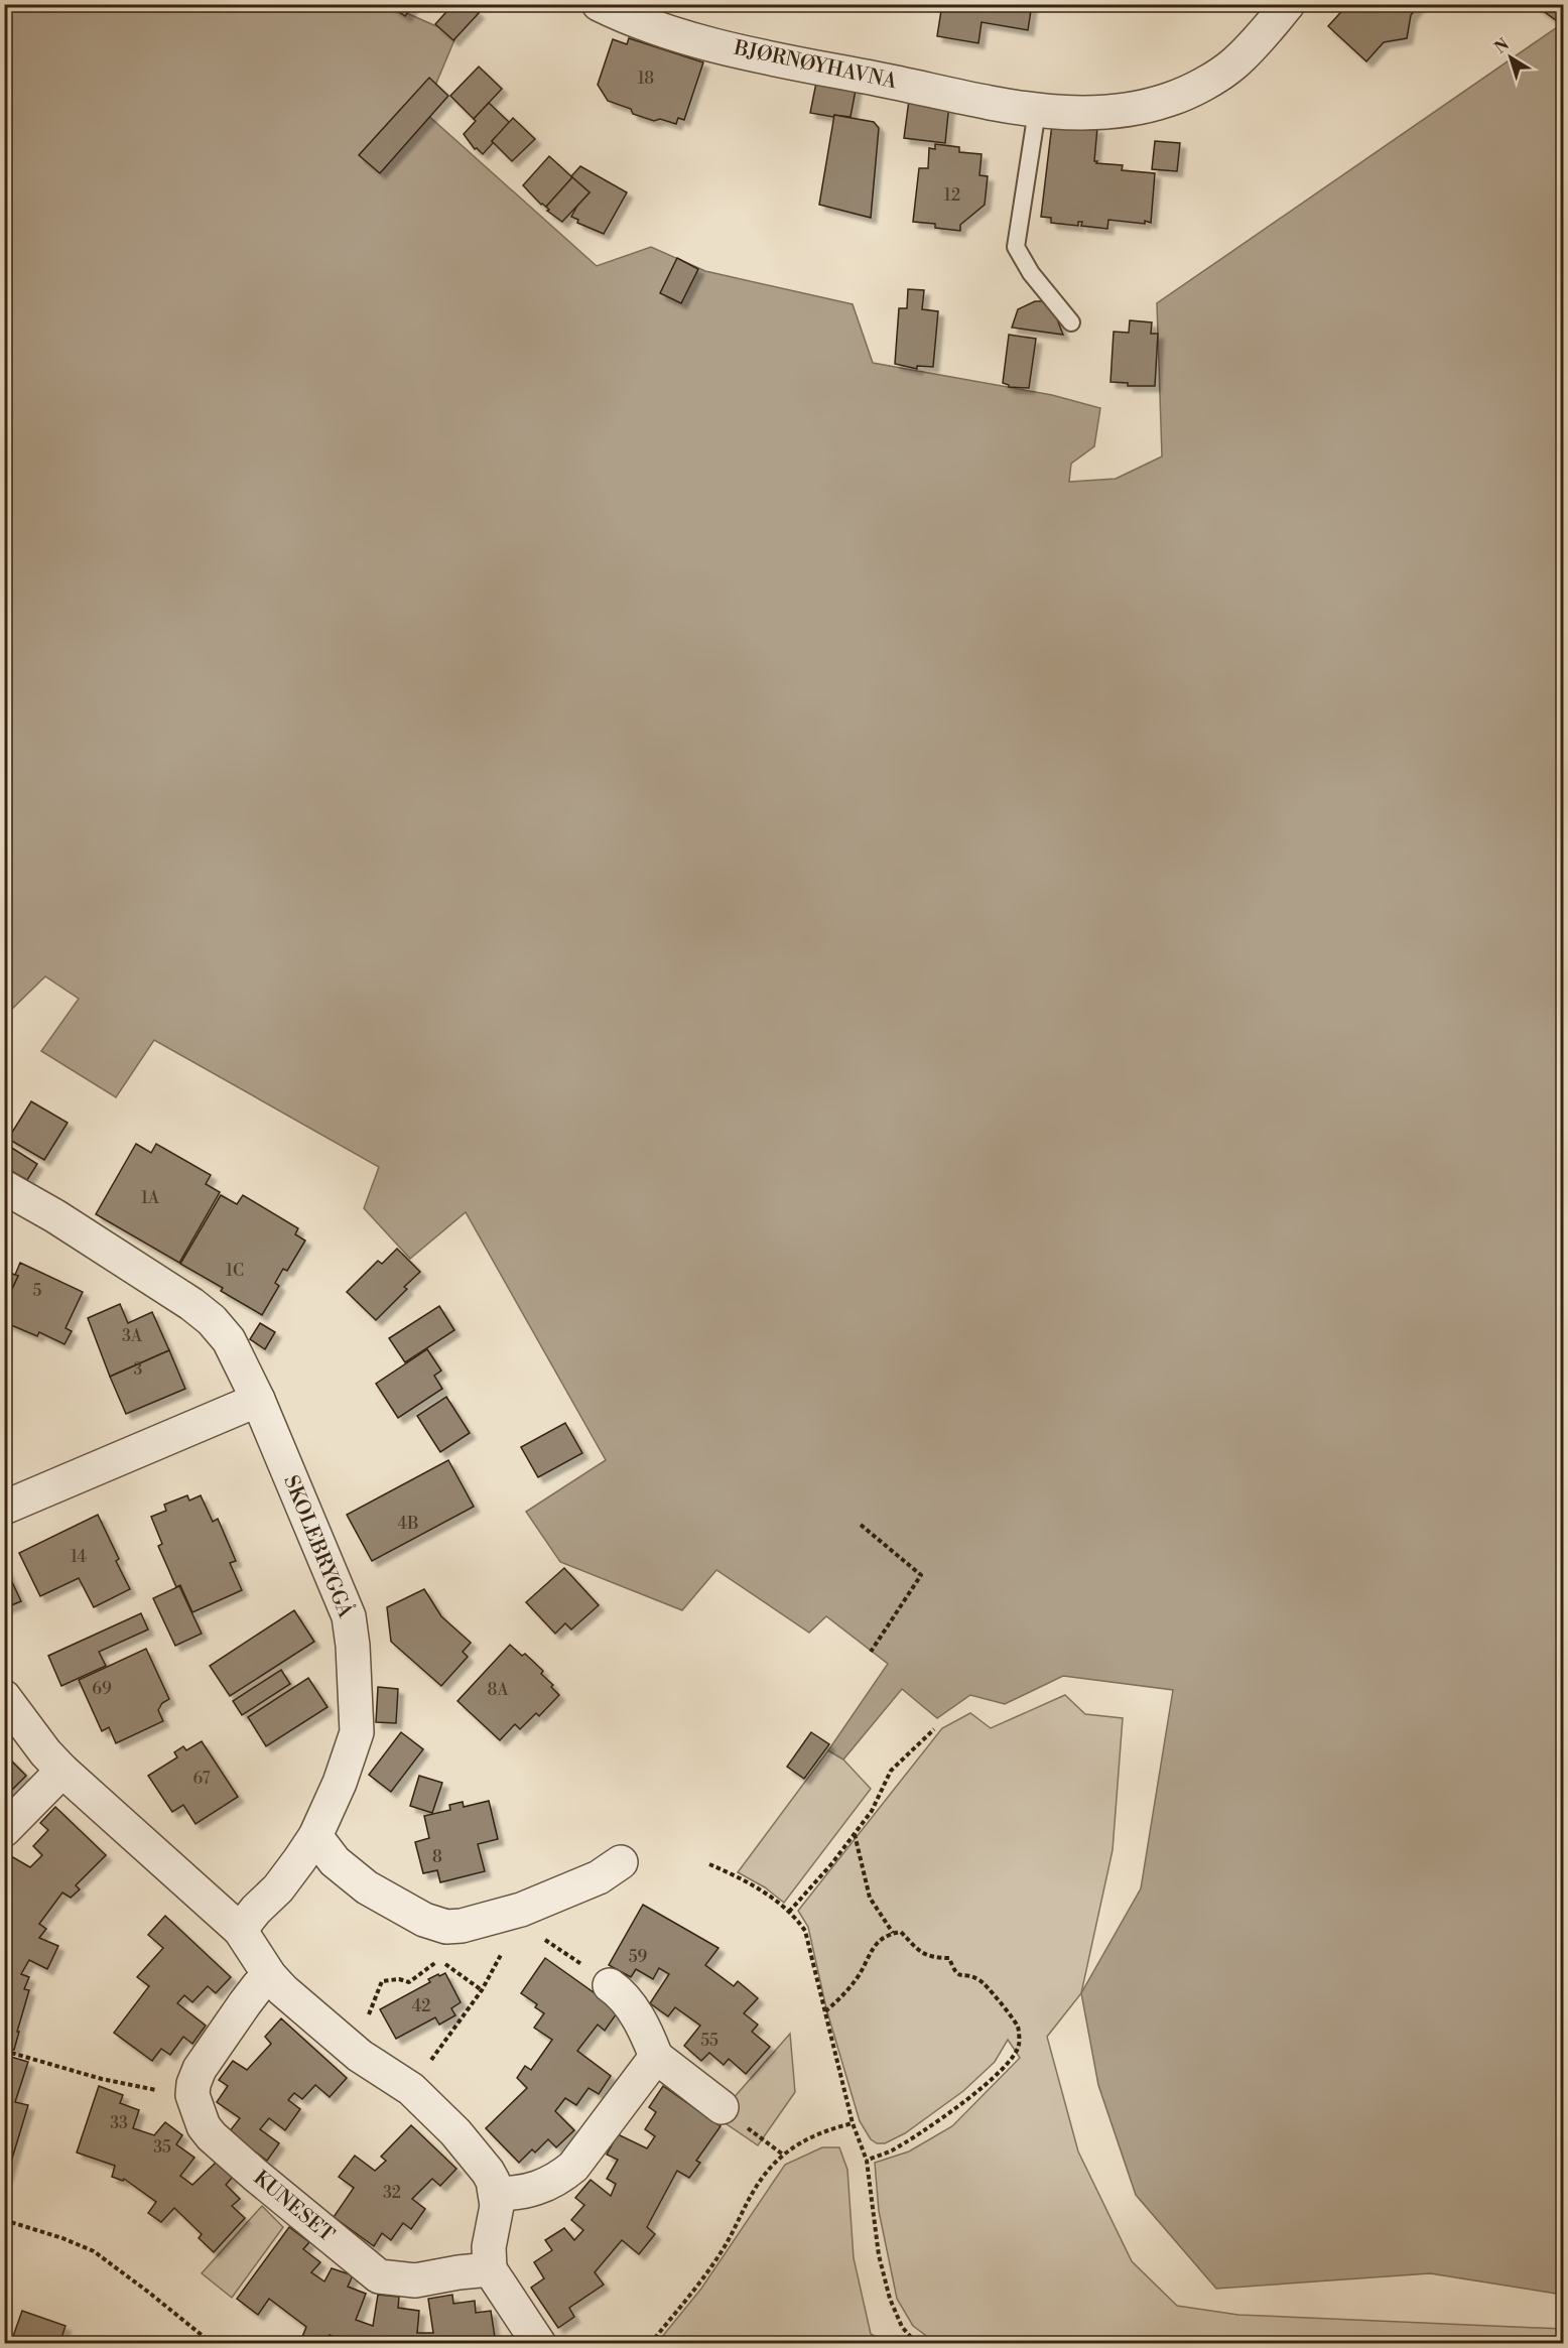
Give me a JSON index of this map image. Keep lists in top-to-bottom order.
{
  "streets": {
    "street": ["BJØRNØYHAVNA", "SKOLEBRYGGÅ", "KUNESET"]
  },
  "house_numbers": [
    "18",
    "12",
    "1A",
    "1C",
    "5",
    "3A",
    "3",
    "4B",
    "14",
    "69",
    "8A",
    "67",
    "8",
    "59",
    "42",
    "55",
    "33",
    "35",
    "32"
  ],
  "north": "top left"
}
